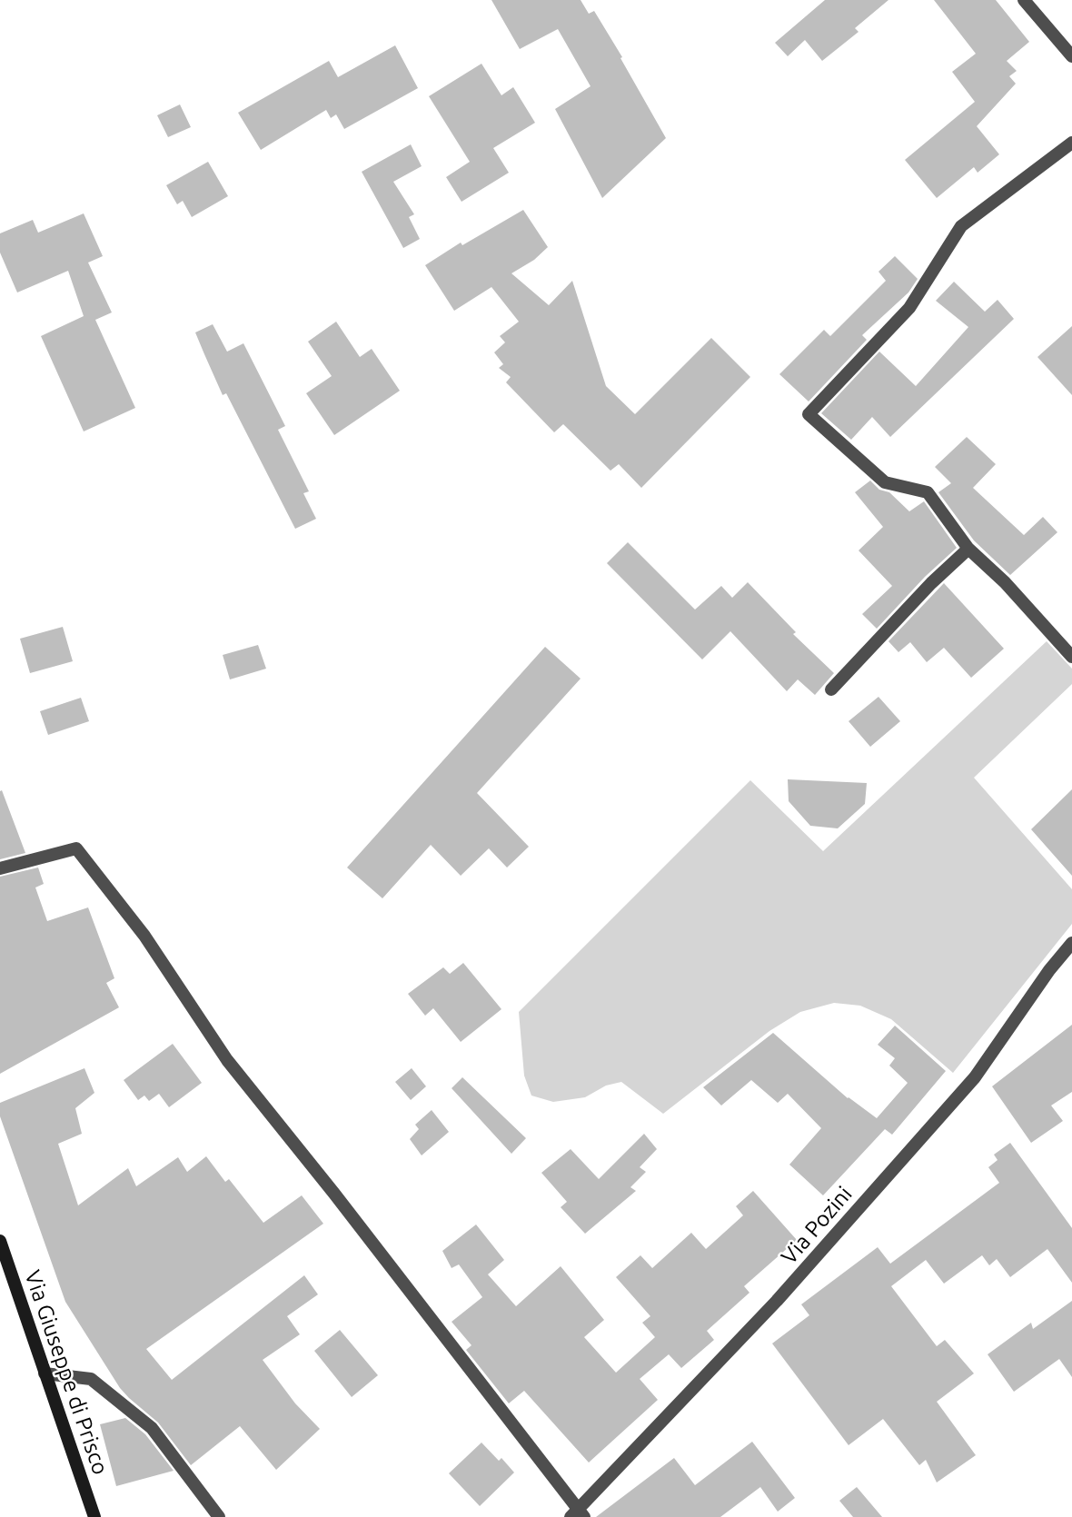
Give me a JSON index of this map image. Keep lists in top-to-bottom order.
{
  "streets": {
    "main road": ["Via Giuseppe di Prisco"],
    "street": ["Via Pozini"]
  }
}
